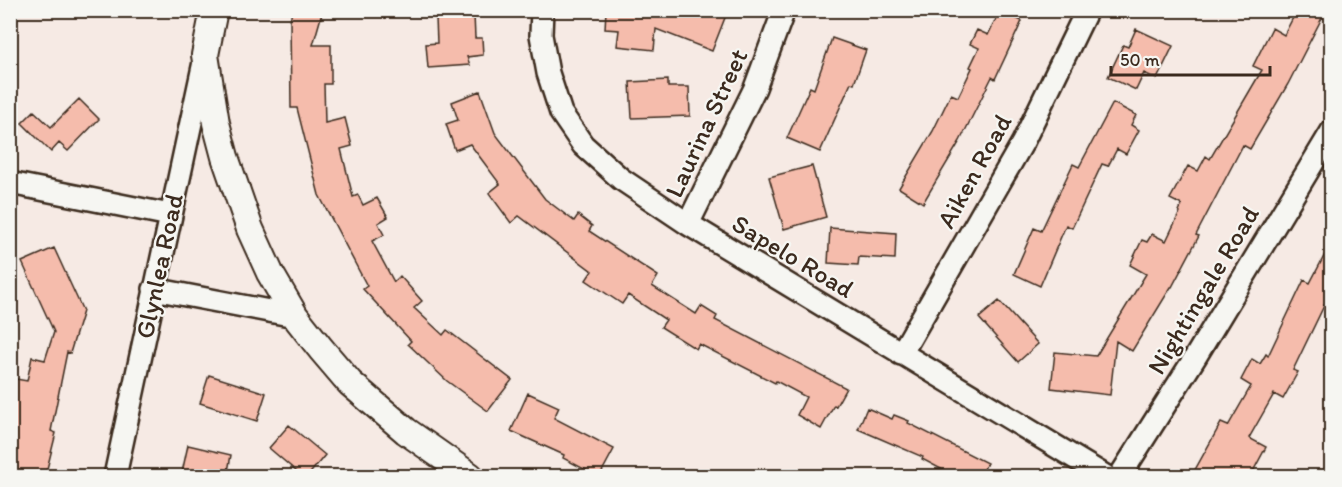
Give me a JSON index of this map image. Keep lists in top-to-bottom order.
{
  "streets": {
    "street": [
      "Laurina Street",
      "Aiken Road",
      "Sapelo Road",
      "Glynlea Road",
      "Nightingale Road"
    ]
  },
  "crossings": [
    ["Laurina Street", "Sapelo Road"],
    ["Aiken Road", "Sapelo Road"]
  ],
  "scale_bar": "50 m"
}
